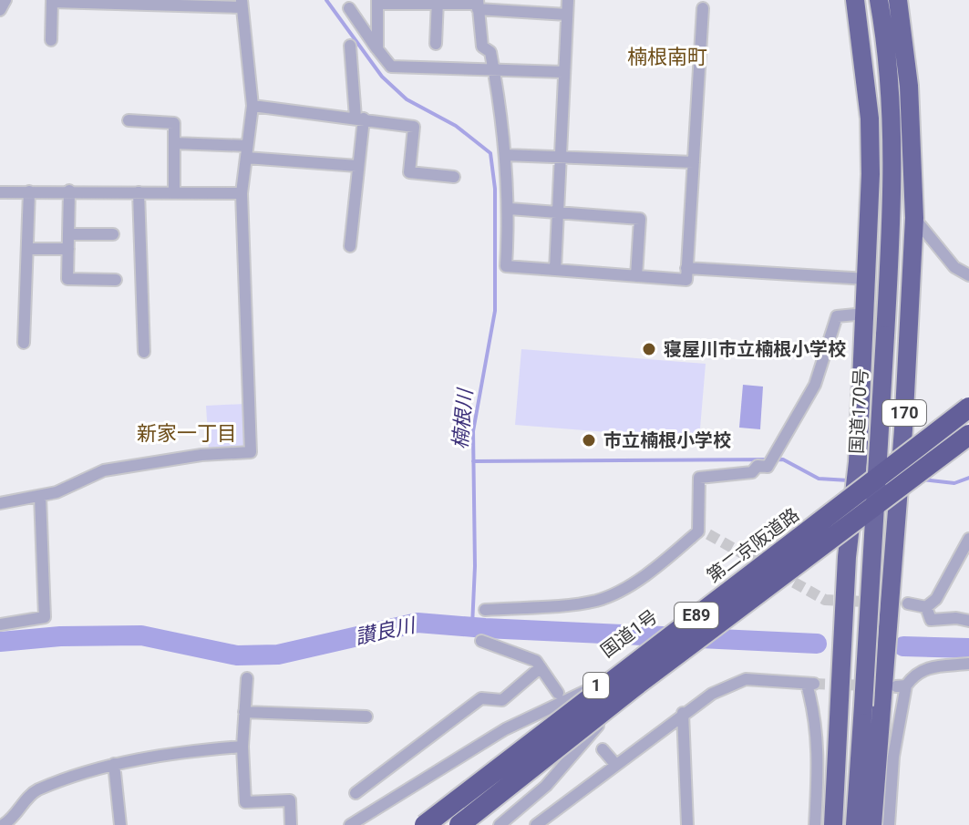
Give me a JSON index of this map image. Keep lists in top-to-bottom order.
{
  "streets": {
    "highway": [
      "国道170号",
      "170",
      "第二京阪道路",
      "E89",
      "国道1号",
      "1"
    ]
  },
  "crossings": [
    ["170", "国道1号"],
    ["170", "1"],
    ["E89", "1"]
  ],
  "districts": ["楠根南町", "新家一丁目"],
  "water": ["楠根川", "讃良川"],
  "places": ["寝屋川市立楠根小学校", "市立楠根小学校"]
}
